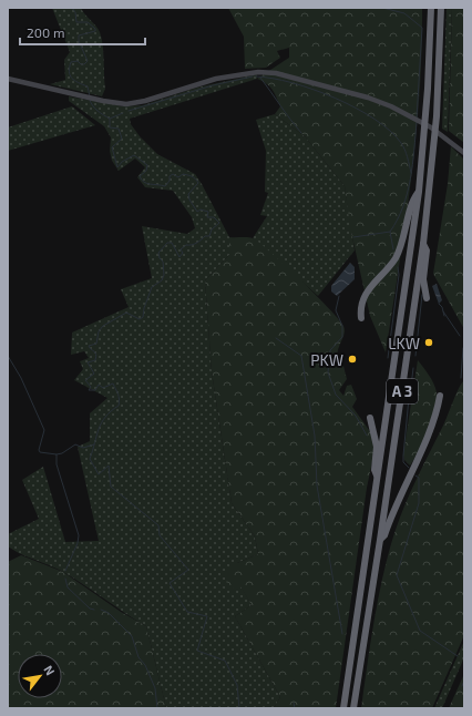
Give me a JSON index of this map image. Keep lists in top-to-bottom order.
{
  "streets": {
    "highway": ["A 3"]
  },
  "places": ["LKW", "PKW"],
  "scale_bar": "200 m",
  "north": "top right"
}
